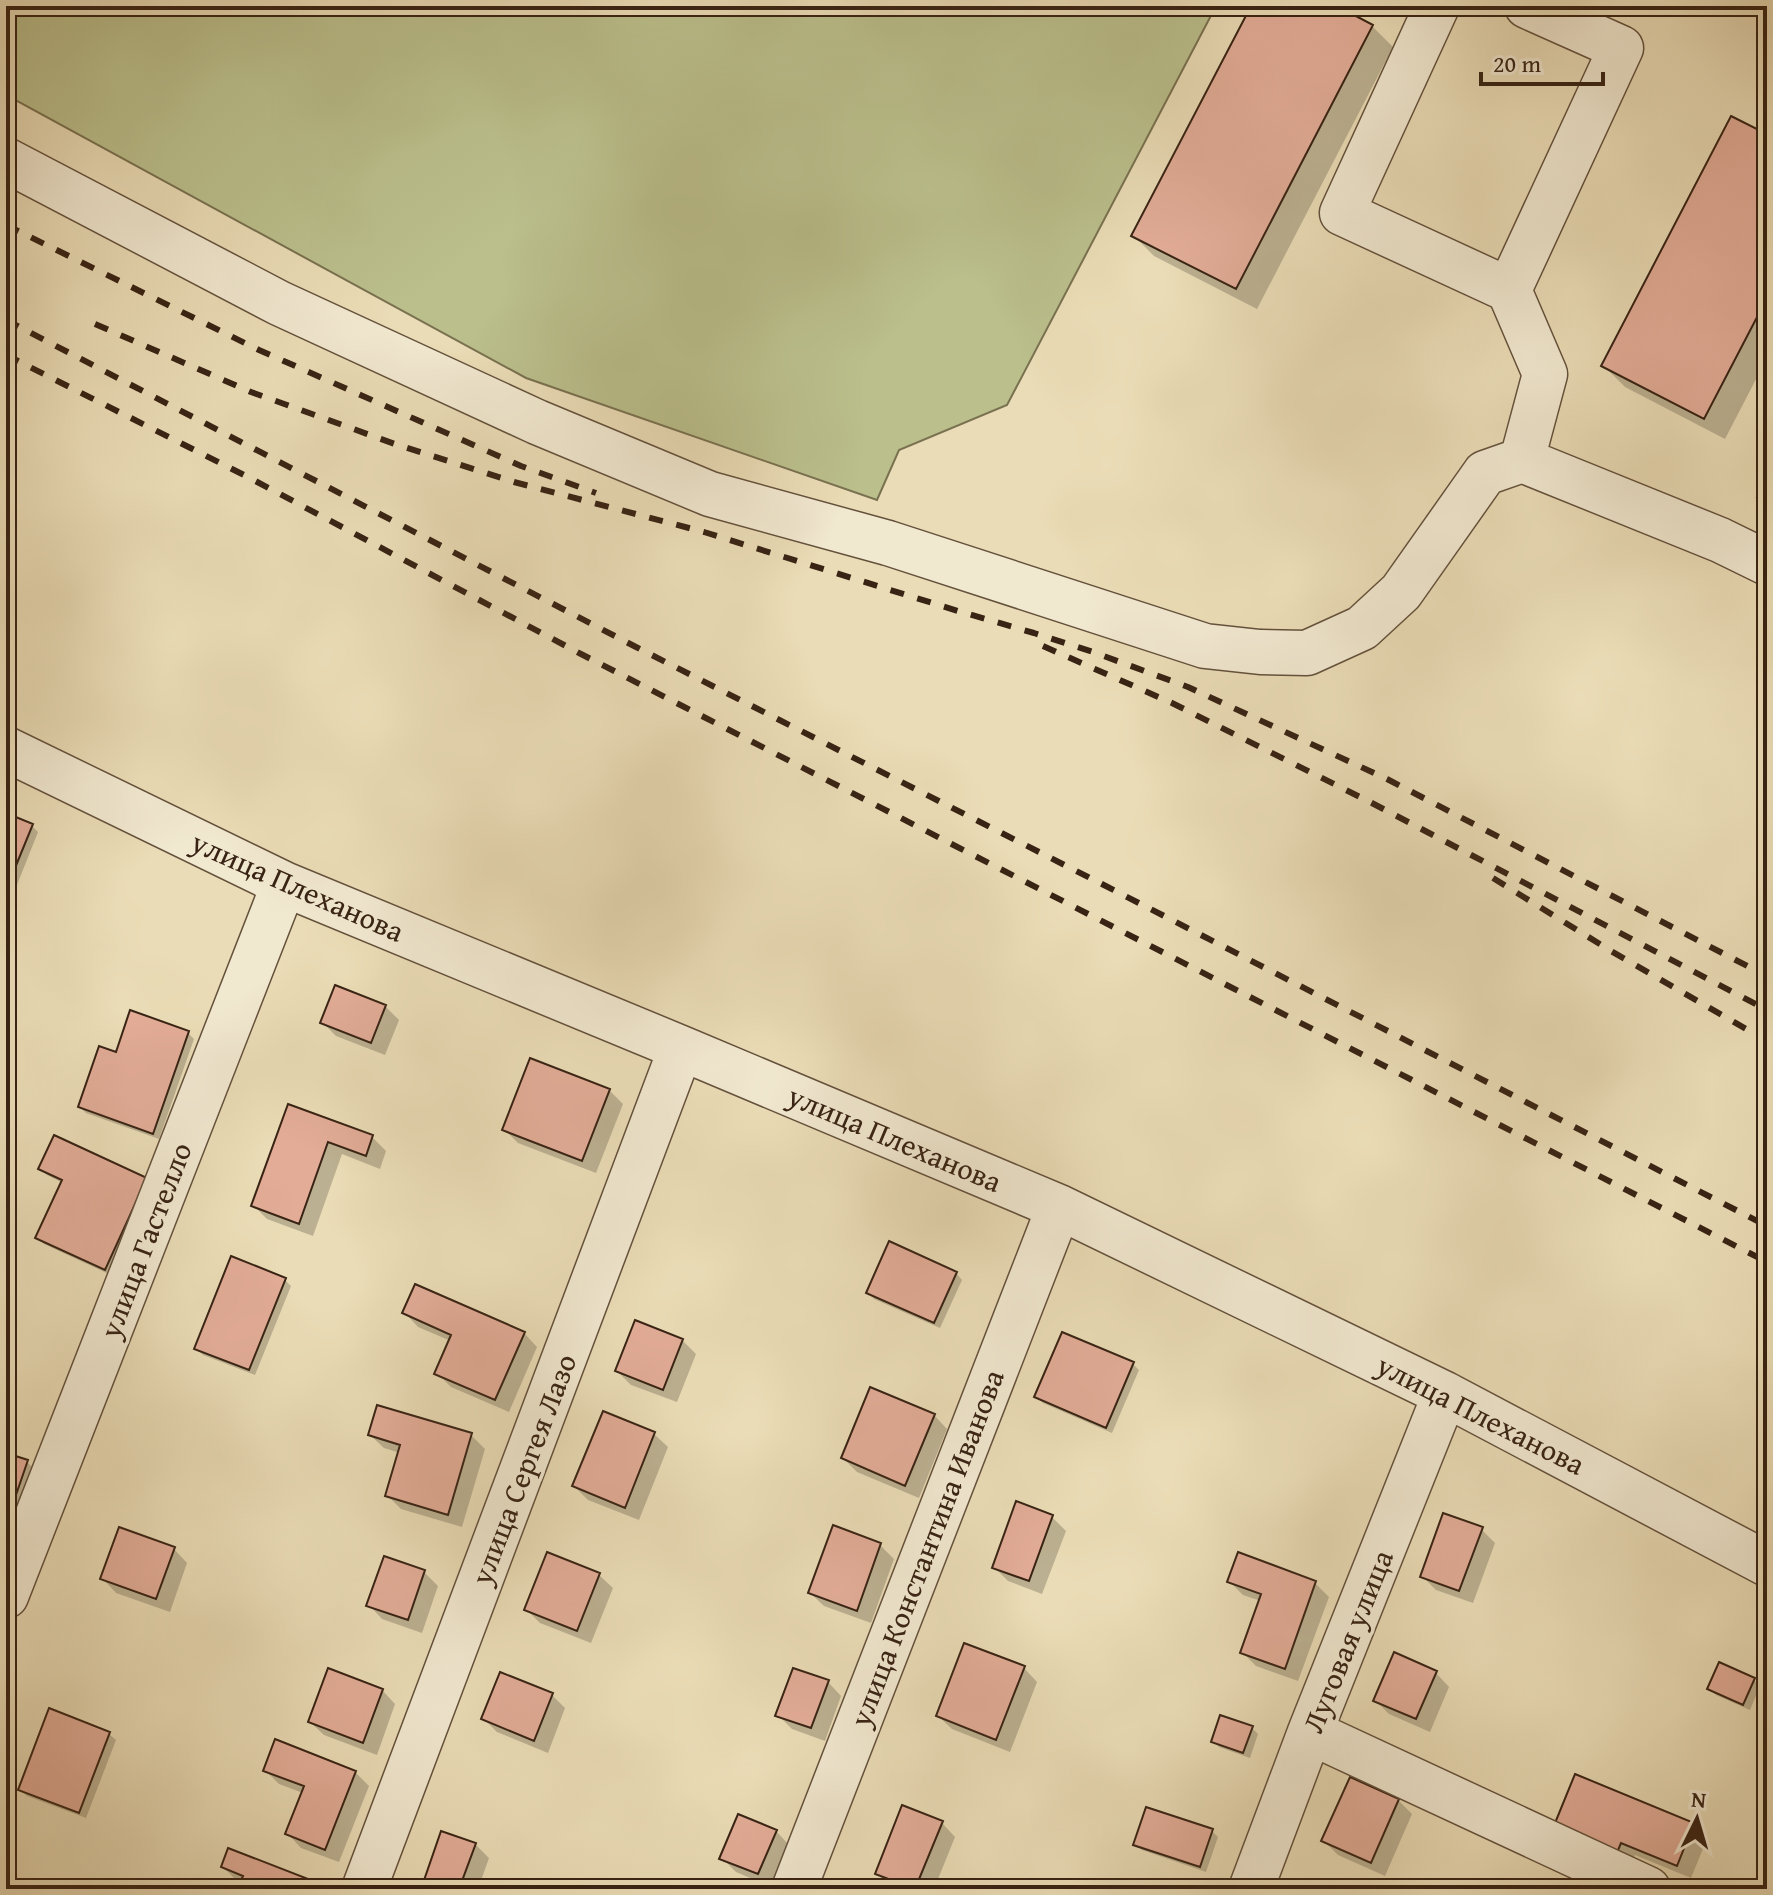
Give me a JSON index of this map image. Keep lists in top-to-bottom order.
{
  "streets": {
    "street": [
      "улица Плеханова",
      "улица Гастелло",
      "улица Сергея Лазо",
      "улица Константина Иванова",
      "Луговая улица"
    ]
  },
  "crossings": [
    ["улица Плеханова", "улица Гастелло"],
    ["улица Плеханова", "улица Сергея Лазо"],
    ["улица Плеханова", "улица Константина Иванова"],
    ["улица Плеханова", "Луговая улица"]
  ],
  "scale_bar": "20 m",
  "north": "top"
}
